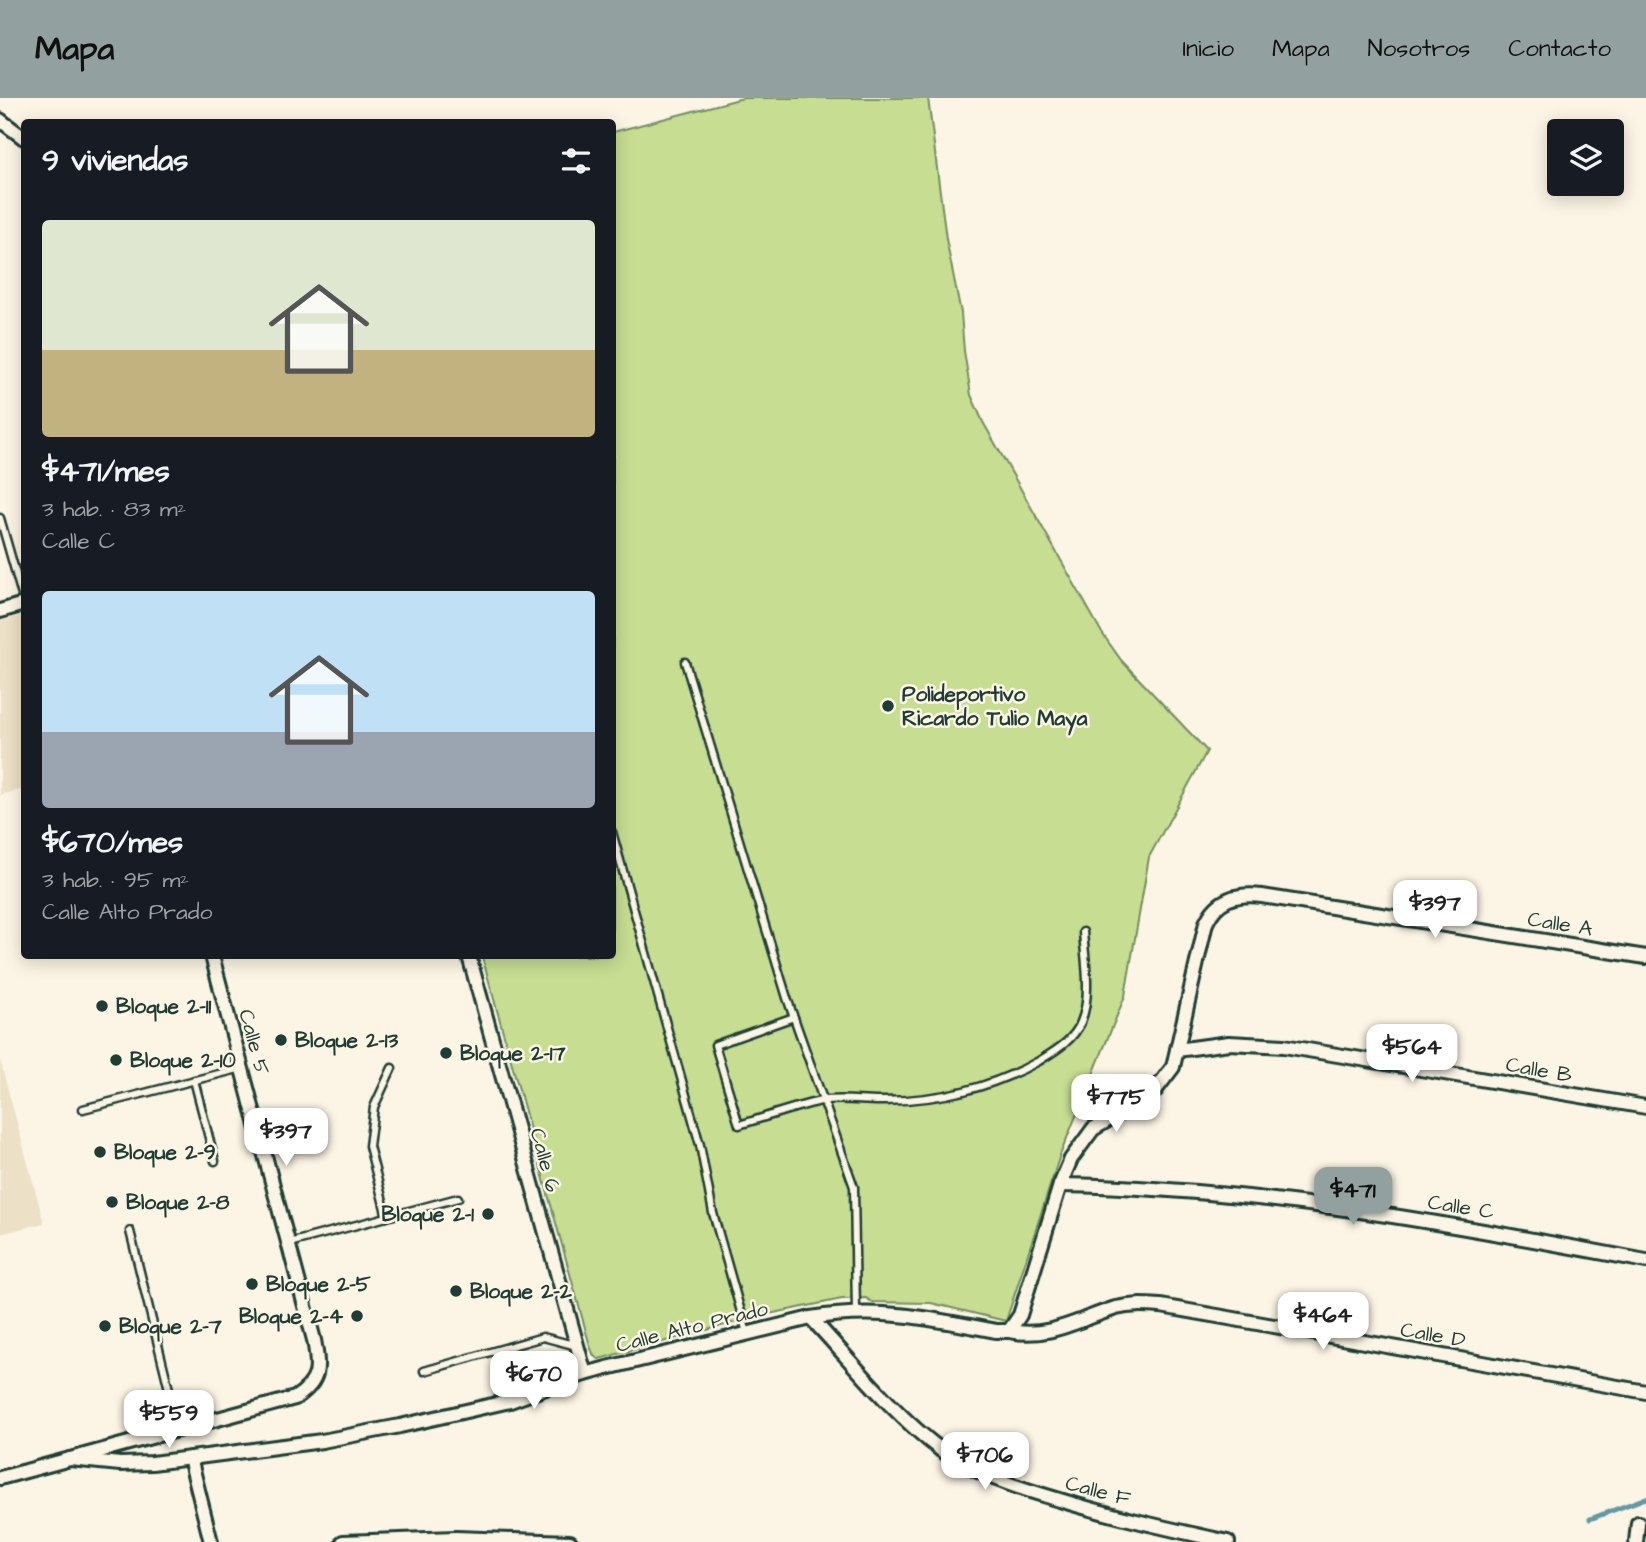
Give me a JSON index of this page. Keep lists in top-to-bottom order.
{
  "streets": {
    "street": [
      "Calle A",
      "Calle 5",
      "Calle B",
      "Calle 6",
      "Calle C",
      "Calle Alto Prado",
      "Calle D",
      "Calle F"
    ]
  },
  "crossings": [
    ["Calle A", "Calle B"],
    ["Calle 6", "Calle Alto Prado"],
    ["Calle Alto Prado", "Calle D"],
    ["Calle Alto Prado", "Calle F"]
  ],
  "places": [
    "Polideportivo Ricardo Tulio Maya",
    "Bloque 2-11",
    "Bloque 2-13",
    "Bloque 2-17",
    "Bloque 2-10",
    "Bloque 2-9",
    "Bloque 2-8",
    "Bloque 2-1",
    "Bloque 2-5",
    "Bloque 2-2",
    "Bloque 2-4",
    "Bloque 2-7"
  ],
  "page": {
    "header": "Mapa",
    "nav": [
      "Inicio",
      "Mapa",
      "Nosotros",
      "Contacto"
    ],
    "heading": "9 viviendas",
    "list": [
      {
        "name": "$471/mes",
        "note": "3 hab. · 83 m² · Calle C"
      },
      {
        "name": "$670/mes",
        "note": "3 hab. · 95 m² · Calle Alto Prado"
      }
    ],
    "price": [
      "$397",
      "$564",
      "$775",
      "$397",
      "$471",
      "$464",
      "$670",
      "$559",
      "$706"
    ]
  }
}
